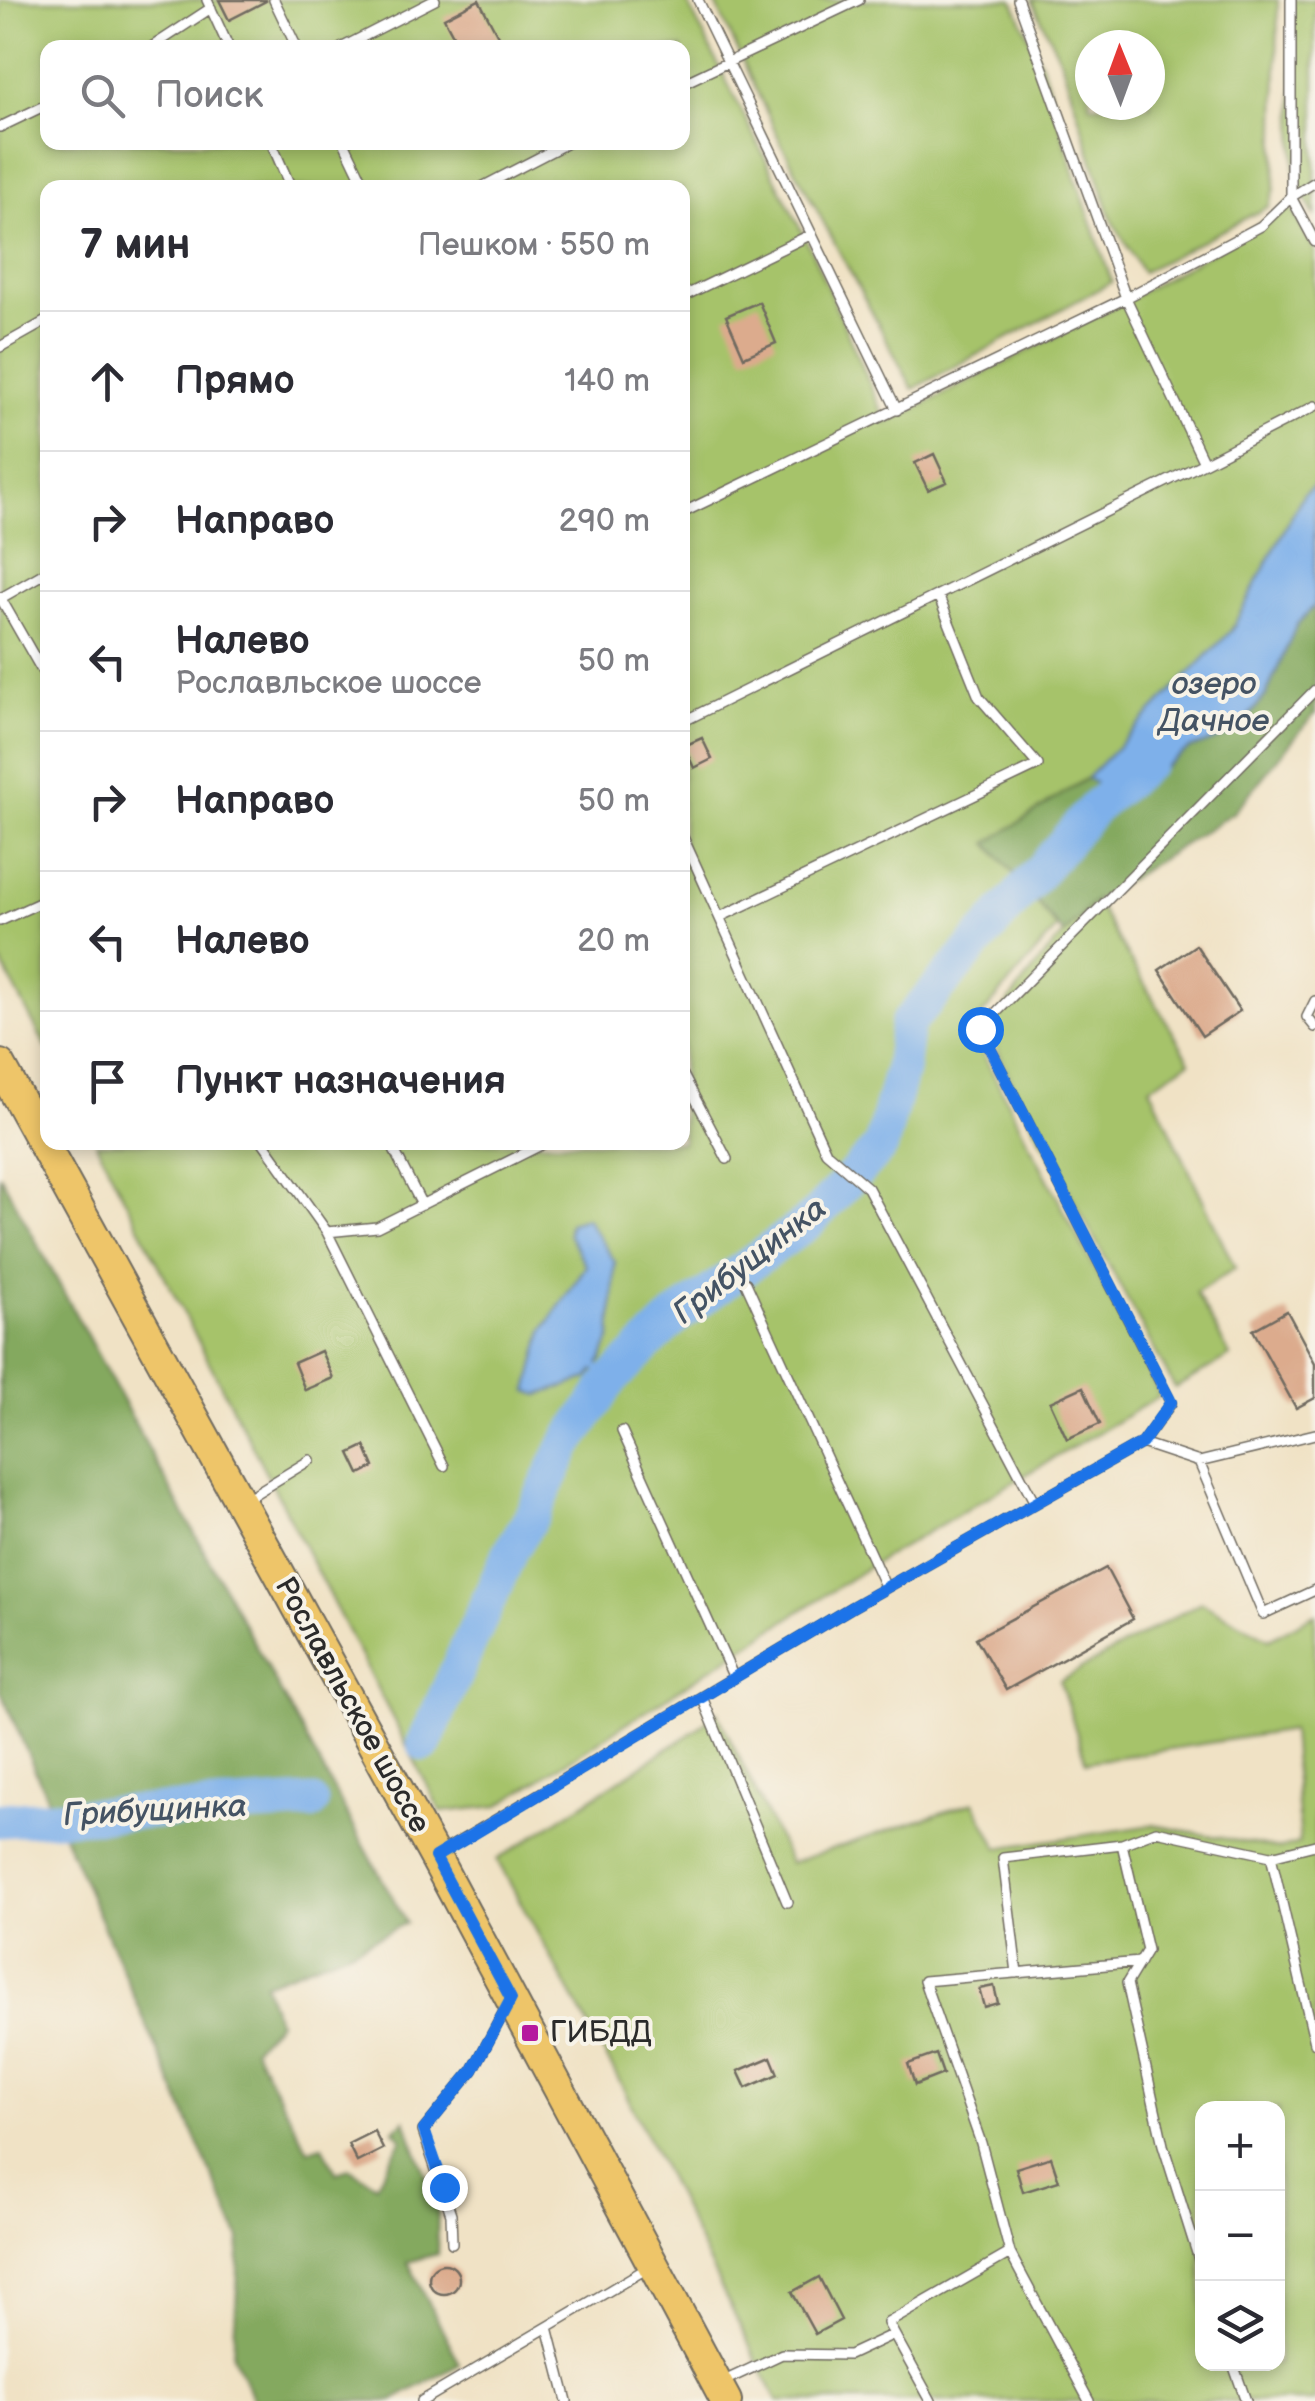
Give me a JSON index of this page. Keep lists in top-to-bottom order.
{
  "streets": {
    "main road": ["Рославльское шоссе"]
  },
  "water": ["озеро Дачное", "Грибущинка"],
  "places": {
    "transit": ["ГИБДД"]
  },
  "north": "top",
  "page": {
    "search": "Поиск",
    "heading": ["7 мин", "Пешком · 550 m"],
    "list": [
      ["Прямо", "140 m"],
      ["Направо", "290 m"],
      ["Налево", "Рославльское шоссе", "50 m"],
      ["Направо", "50 m"],
      ["Налево", "20 m"],
      "Пункт назначения"
    ],
    "map_buttons": ["+", "−"]
  }
}
